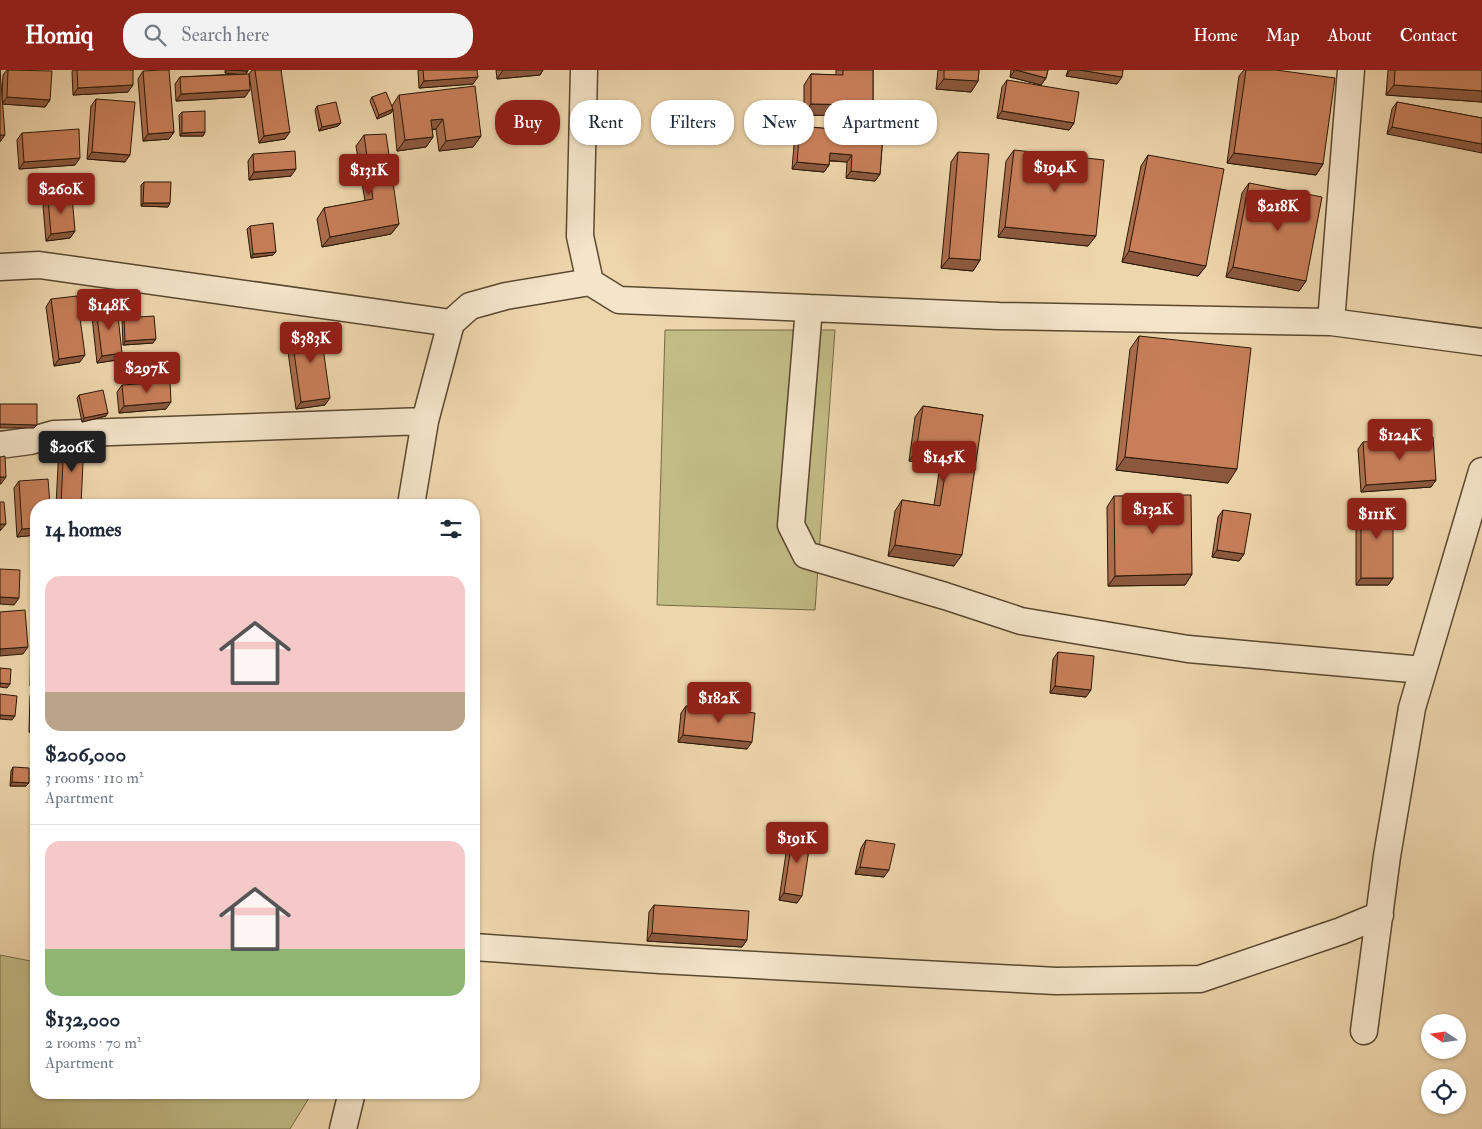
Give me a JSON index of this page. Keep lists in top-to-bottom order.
{
  "north": "left",
  "page": {
    "header": "Homiq",
    "search": "Search here",
    "nav": [
      "Home",
      "Map",
      "About",
      "Contact"
    ],
    "chip": [
      "Buy",
      "Rent",
      "Filters",
      "New",
      "Apartment"
    ],
    "price": [
      "$194K",
      "$131K",
      "$260K",
      "$218K",
      "$148K",
      "$383K",
      "$297K",
      "$124K",
      "$206K",
      "$145K",
      "$132K",
      "$111K",
      "$182K",
      "$191K"
    ],
    "heading": "14 homes",
    "list": [
      {
        "name": "$206,000",
        "note": "3 rooms · 110 m² · Apartment"
      },
      {
        "name": "$132,000",
        "note": "2 rooms · 70 m² · Apartment"
      }
    ]
  }
}
